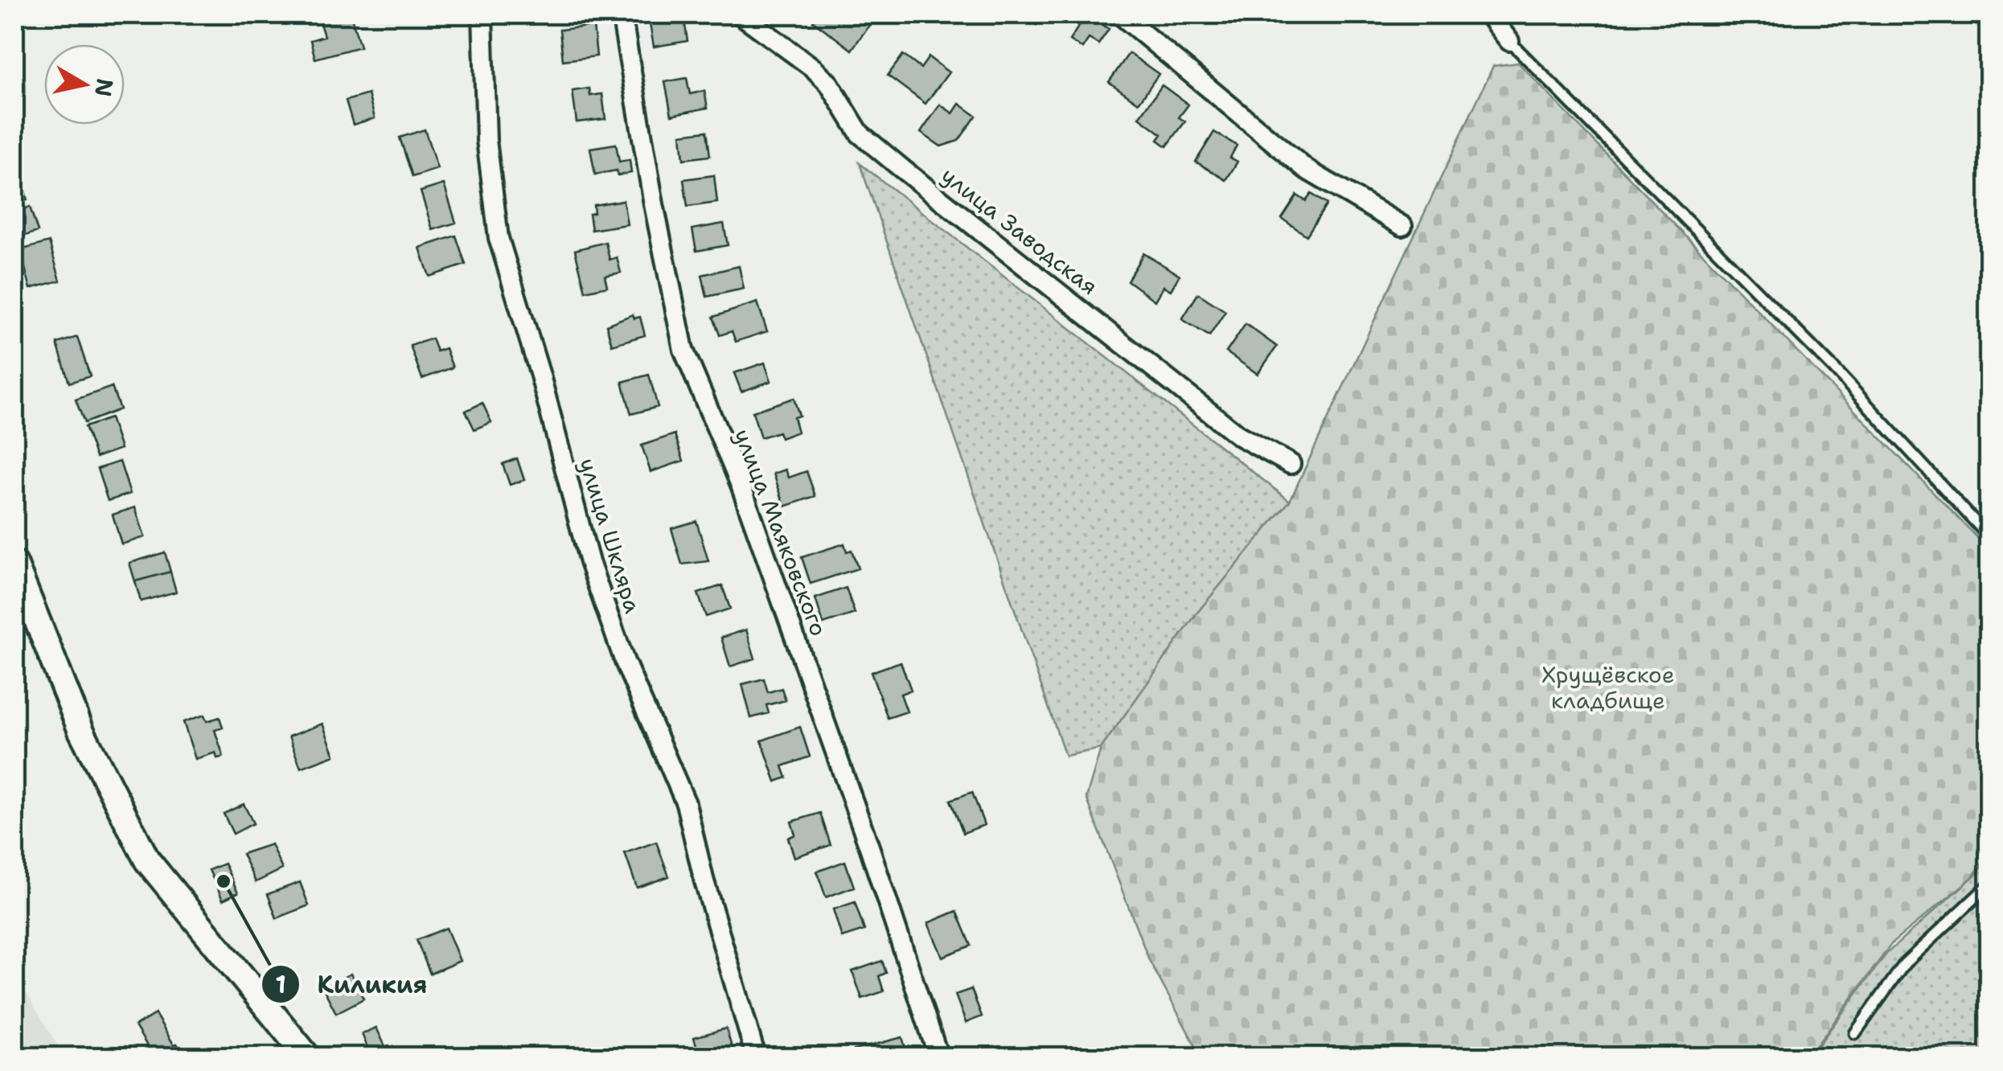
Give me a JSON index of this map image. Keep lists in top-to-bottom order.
{
  "streets": {
    "street": ["улица Заводская", "улица Маяковского", "улица Шкляра"]
  },
  "parks": ["Хрущёвское кладбище"],
  "places": ["Киликия"],
  "north": "right"
}
